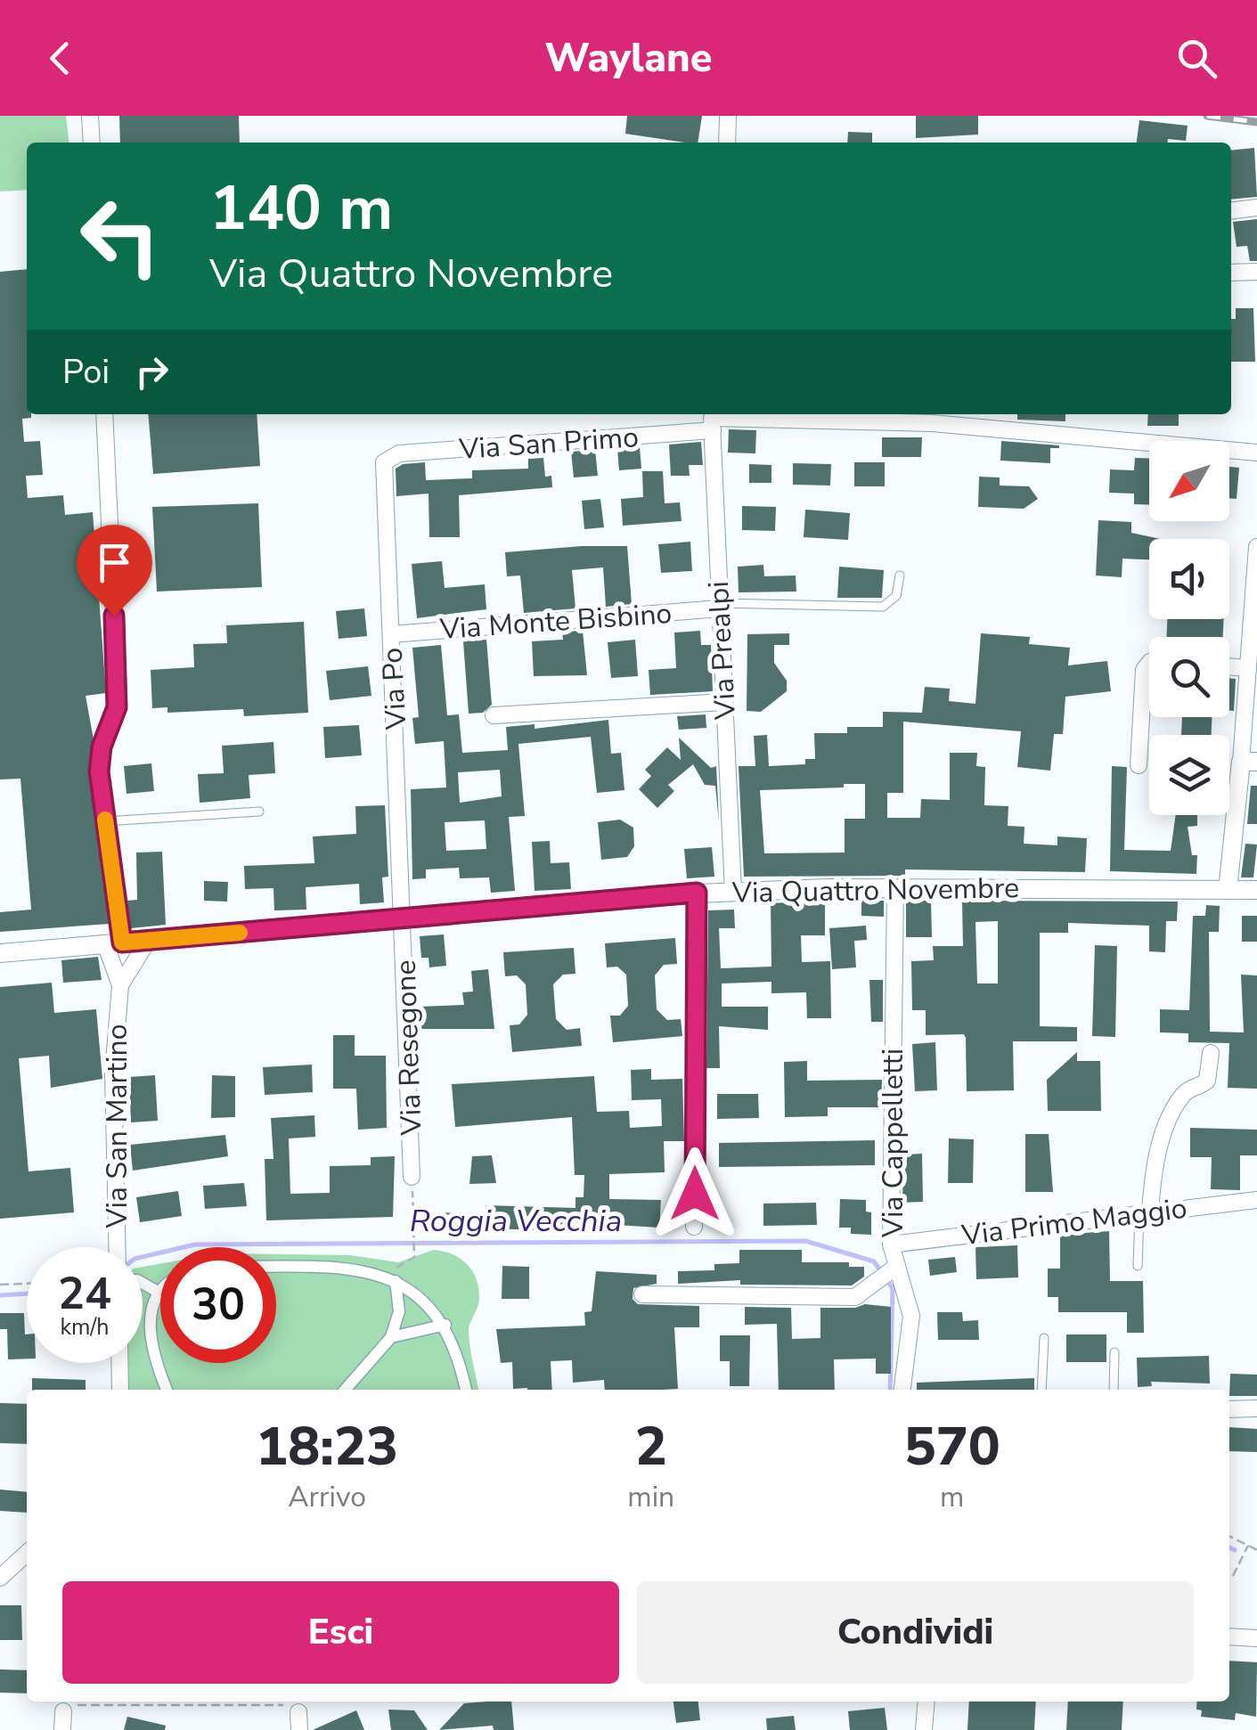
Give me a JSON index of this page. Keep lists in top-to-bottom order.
{
  "streets": {
    "street": [
      "Via San Primo",
      "Via Monte Bisbino",
      "Via Prealpi",
      "Via Po",
      "Via Quattro Novembre",
      "Via Resegone",
      "Via San Martino",
      "Via Cappelletti",
      "Via Primo Maggio"
    ]
  },
  "crossings": [
    ["Via San Primo", "Via Prealpi"],
    ["Via San Primo", "Via Po"],
    ["Via Monte Bisbino", "Via Prealpi"],
    ["Via Monte Bisbino", "Via Po"],
    ["Via Prealpi", "Via Quattro Novembre"],
    ["Via Po", "Via Quattro Novembre"],
    ["Via Po", "Via Resegone"],
    ["Via Quattro Novembre", "Via Resegone"],
    ["Via Quattro Novembre", "Via Cappelletti"],
    ["Via Cappelletti", "Via Primo Maggio"]
  ],
  "water": ["Roggia Vecchia"],
  "north": "bottom left",
  "page": {
    "header": "Waylane",
    "turn": ["140 m", "Via Quattro Novembre"],
    "then": "Poi",
    "speed": "24 km/h",
    "limit": "30",
    "eta": [
      "18:23",
      "Arrivo",
      "2",
      "min",
      "570",
      "m"
    ],
    "buttons": ["Esci", "Condividi"]
  }
}
